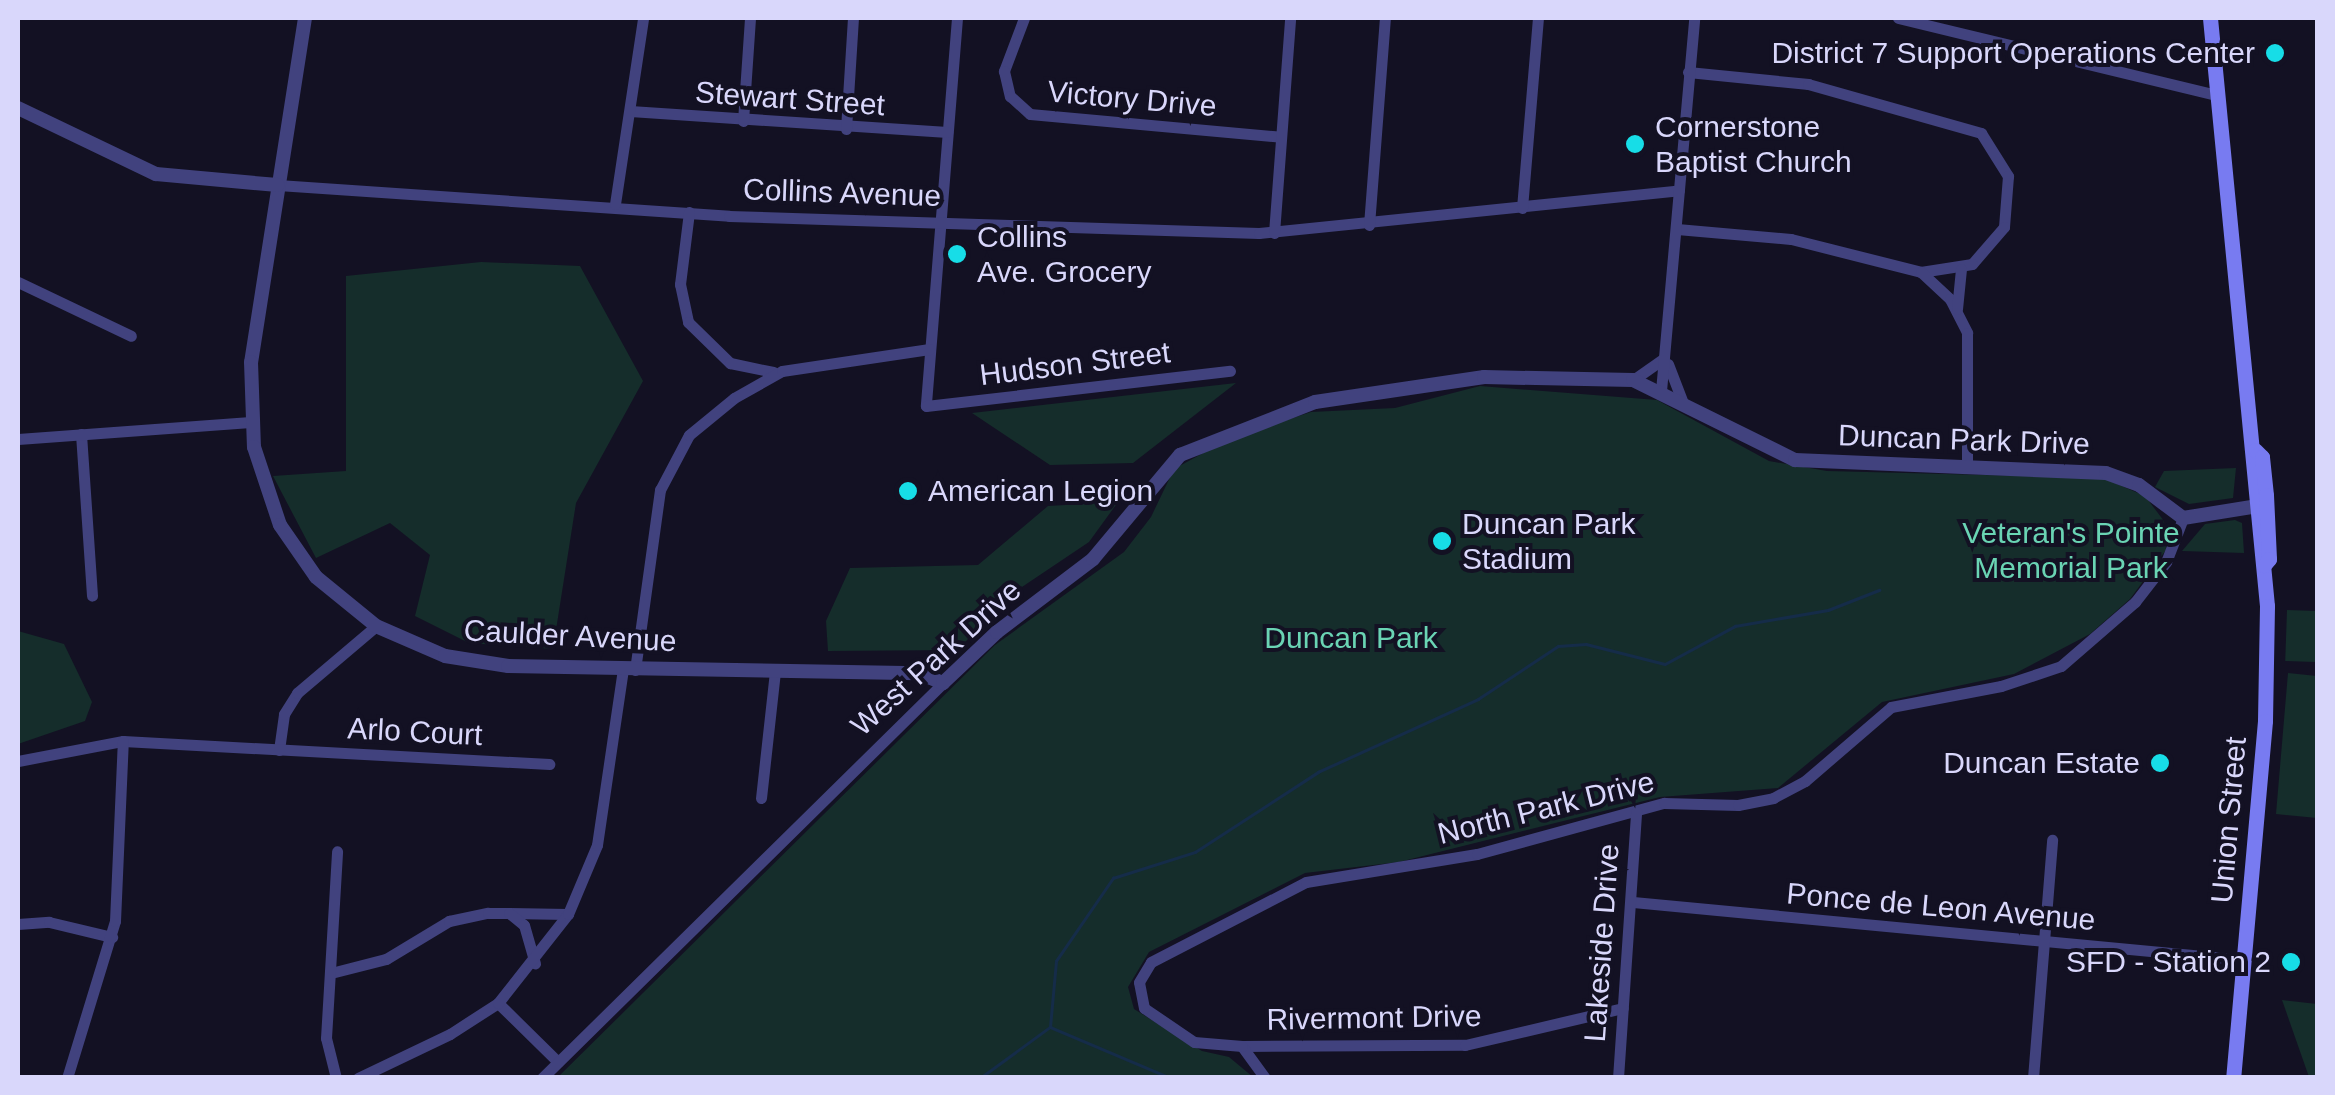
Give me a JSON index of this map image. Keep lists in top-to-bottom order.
{
  "streets": {
    "main road": ["Union Street"],
    "street": [
      "Stewart Street",
      "Victory Drive",
      "Collins Avenue",
      "Hudson Street",
      "Duncan Park Drive",
      "Caulder Avenue",
      "West Park Drive",
      "Arlo Court",
      "North Park Drive",
      "Ponce de Leon Avenue",
      "Lakeside Drive",
      "Rivermont Drive"
    ]
  },
  "crossings": [
    ["Collins Avenue", "Caulder Avenue"],
    ["Duncan Park Drive", "West Park Drive"],
    ["Duncan Park Drive", "North Park Drive"],
    ["Caulder Avenue", "West Park Drive"],
    ["North Park Drive", "Lakeside Drive"],
    ["North Park Drive", "Rivermont Drive"],
    ["Union Street", "Ponce de Leon Avenue"],
    ["Ponce de Leon Avenue", "Lakeside Drive"],
    ["Lakeside Drive", "Rivermont Drive"]
  ],
  "parks": ["Veteran's Pointe Memorial Park", "Duncan Park"],
  "places": [
    "District 7 Support Operations Center",
    "Cornerstone Baptist Church",
    "Collins Ave. Grocery",
    "American Legion",
    "Duncan Park Stadium",
    "Duncan Estate",
    "SFD - Station 2"
  ]
}
